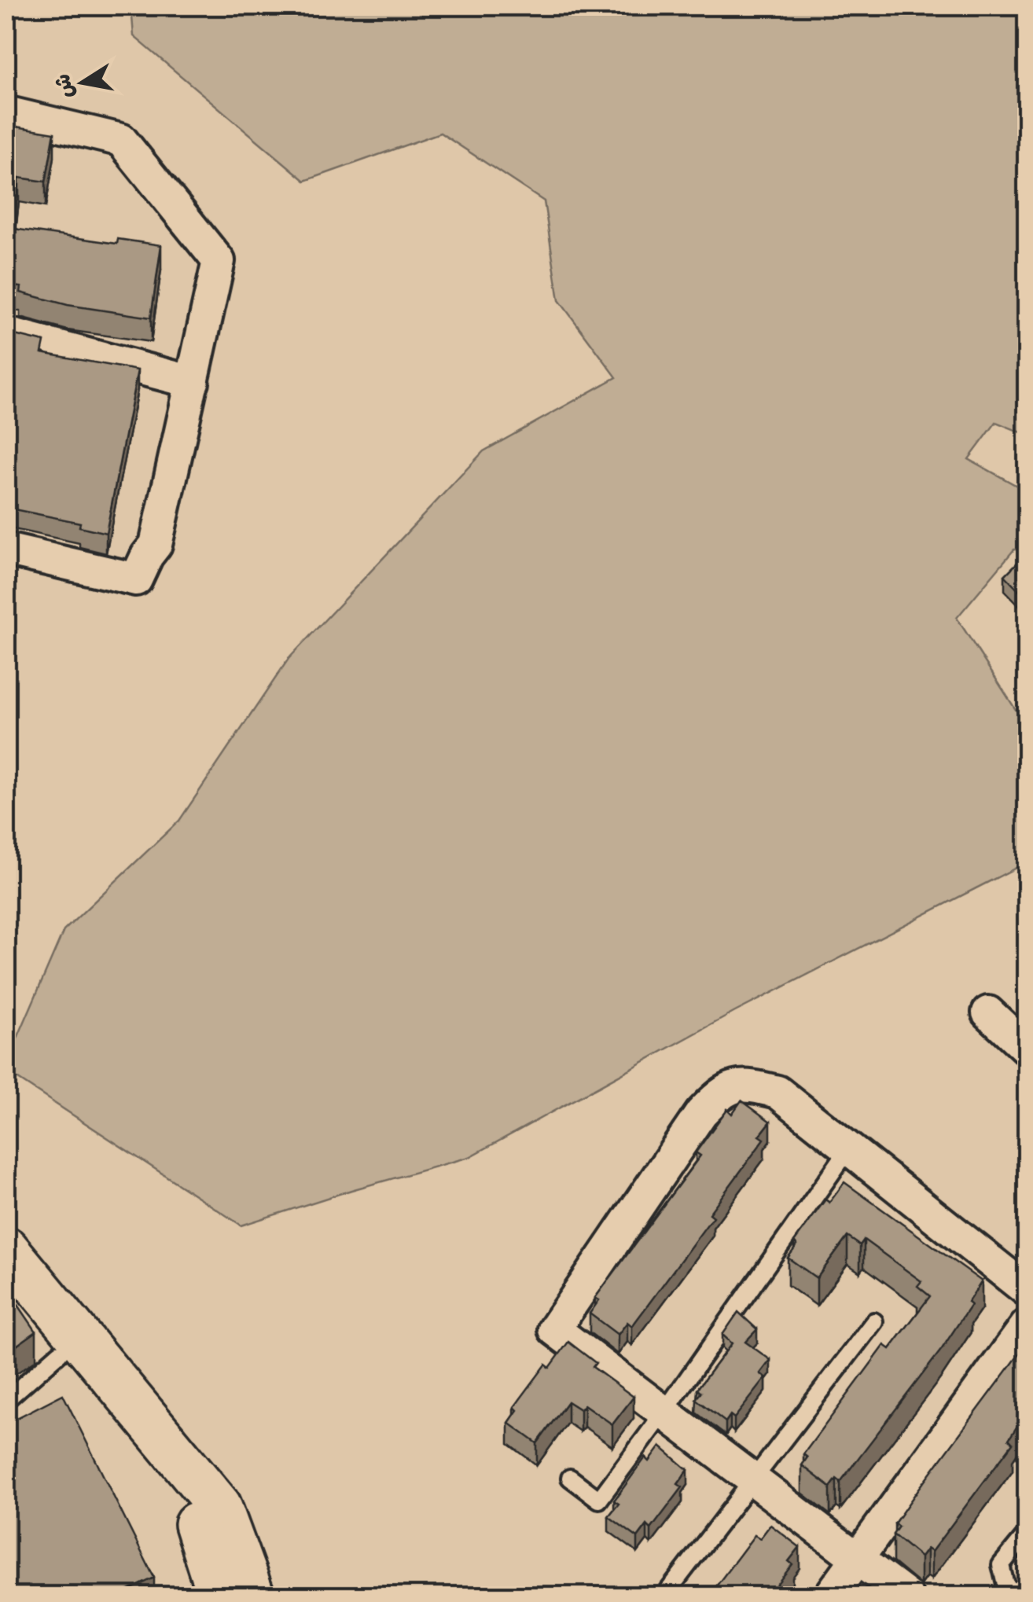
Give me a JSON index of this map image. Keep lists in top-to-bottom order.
{
  "north": "left"
}
